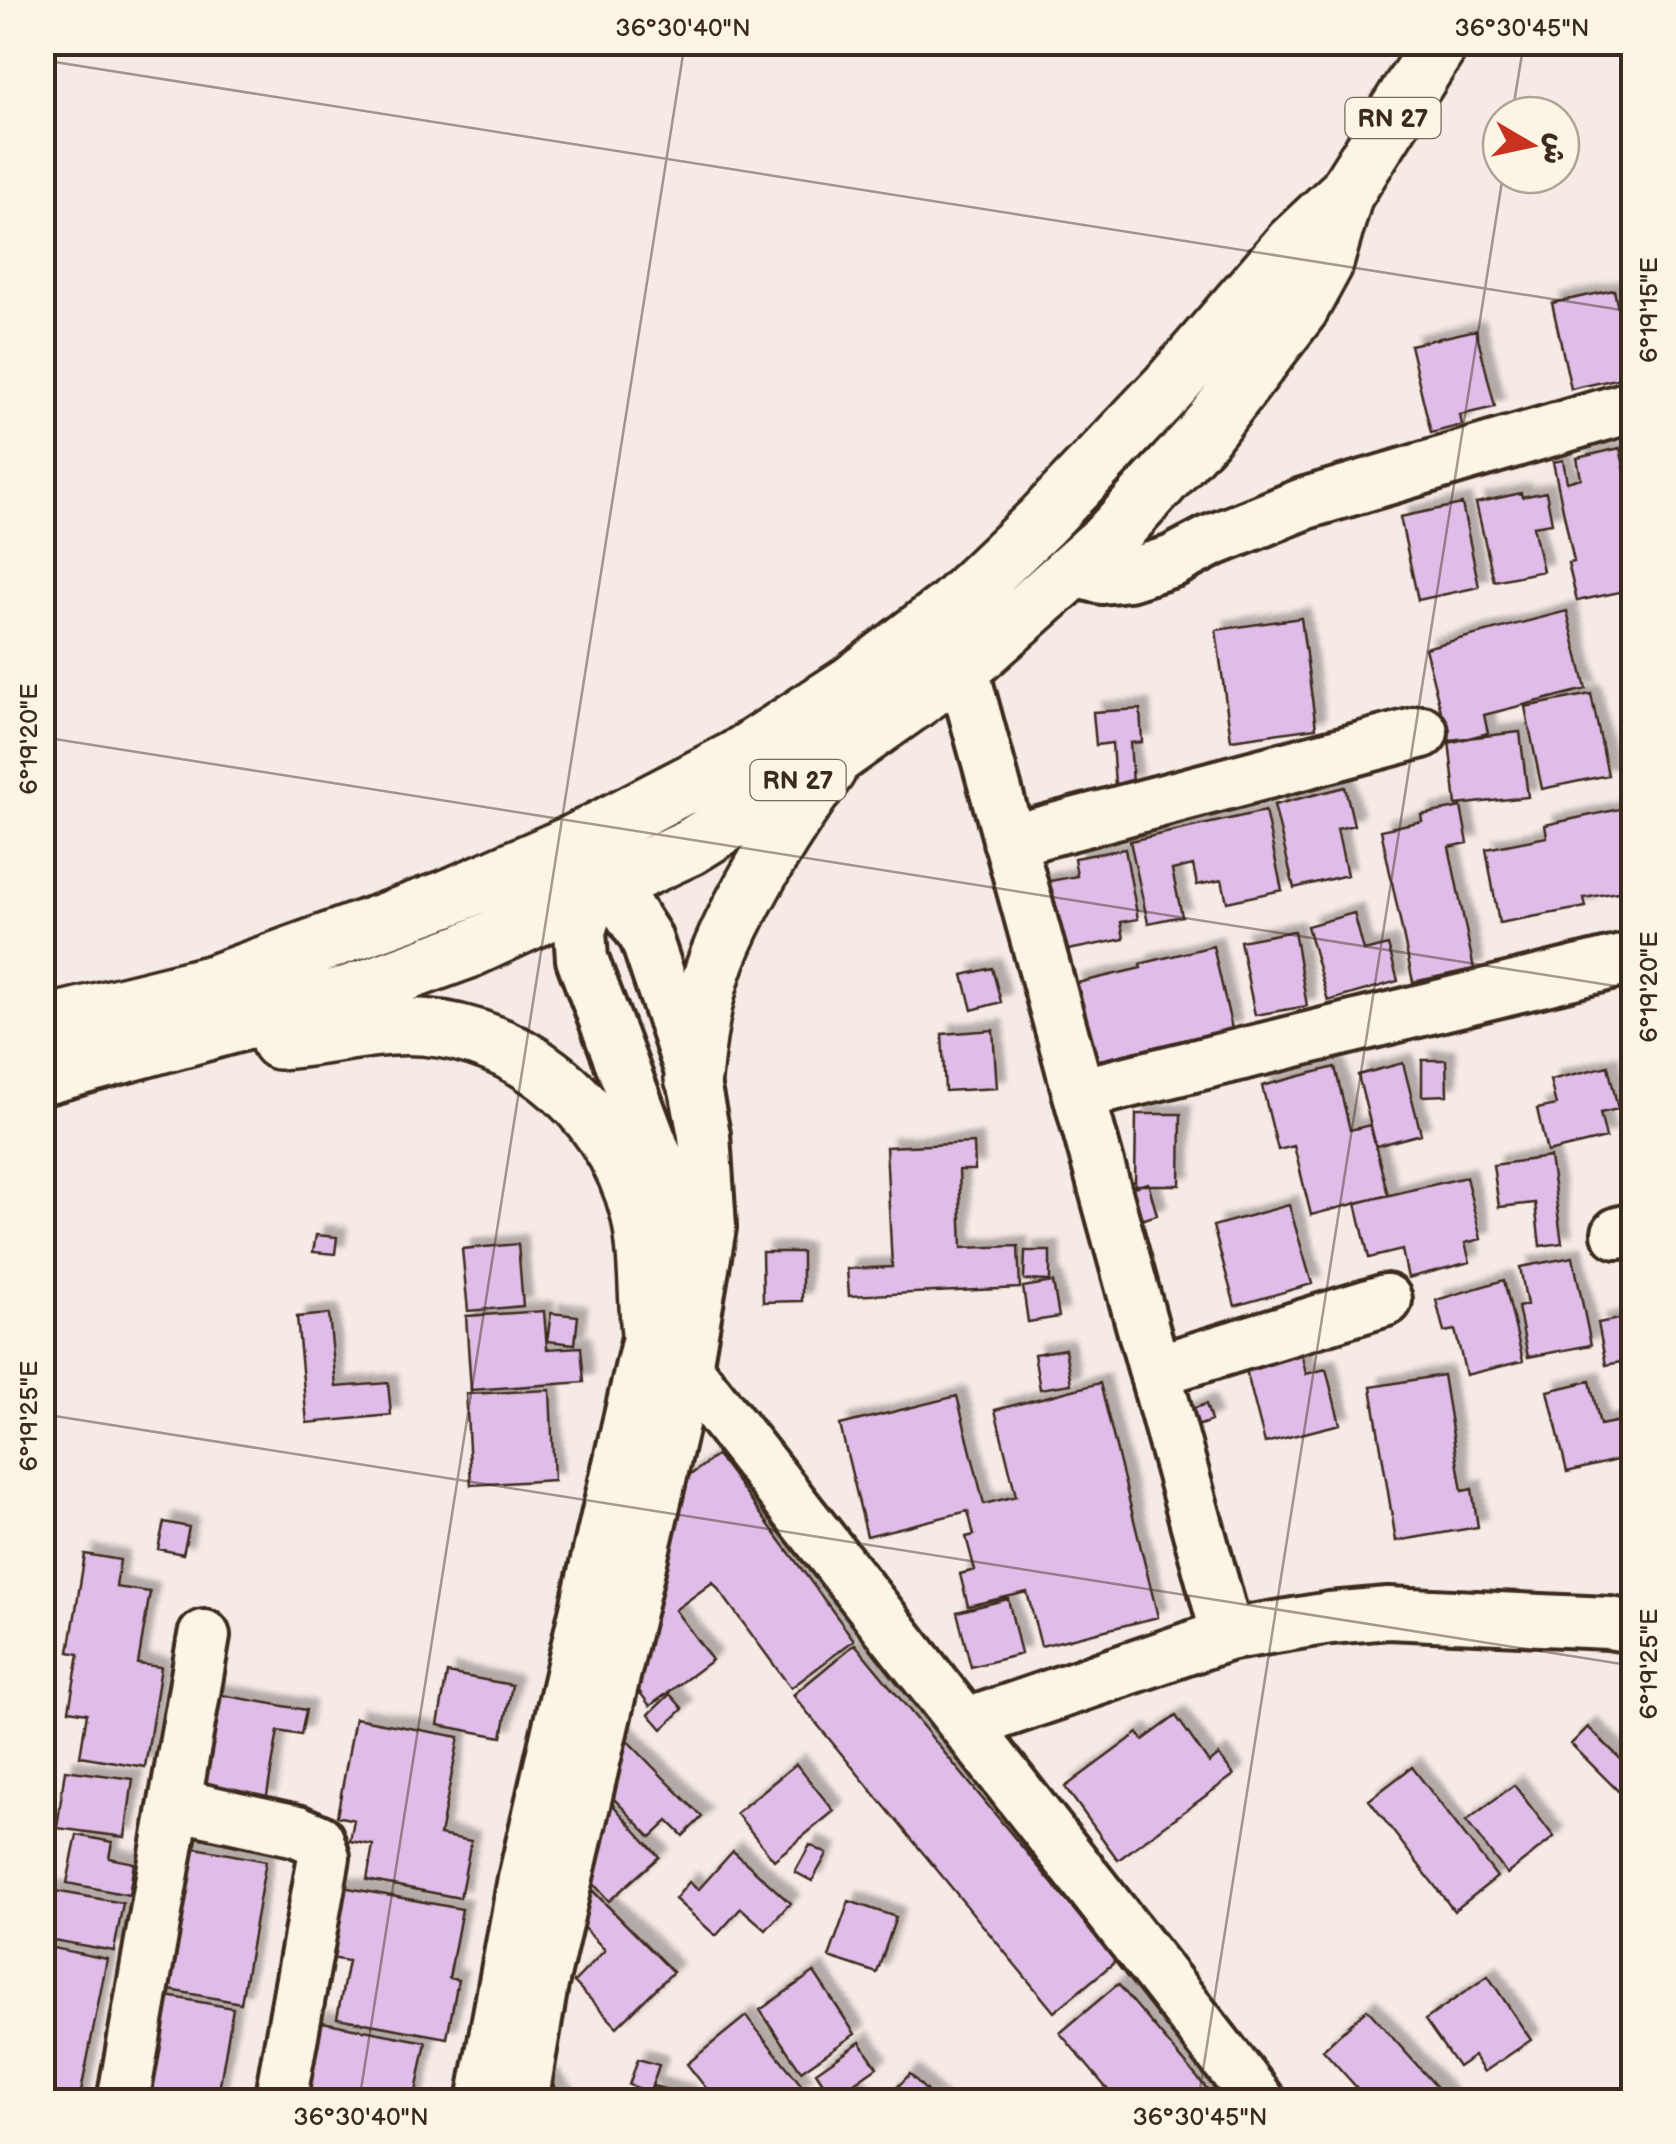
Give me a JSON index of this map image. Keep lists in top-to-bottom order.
{
  "streets": {
    "main road": ["RN 27"]
  },
  "north": "right",
  "coordinates": [
    "36°30'40\"N",
    "36°30'45\"N",
    "6°19'15\"E",
    "6°19'20\"E",
    "6°19'25\"E"
  ]
}
